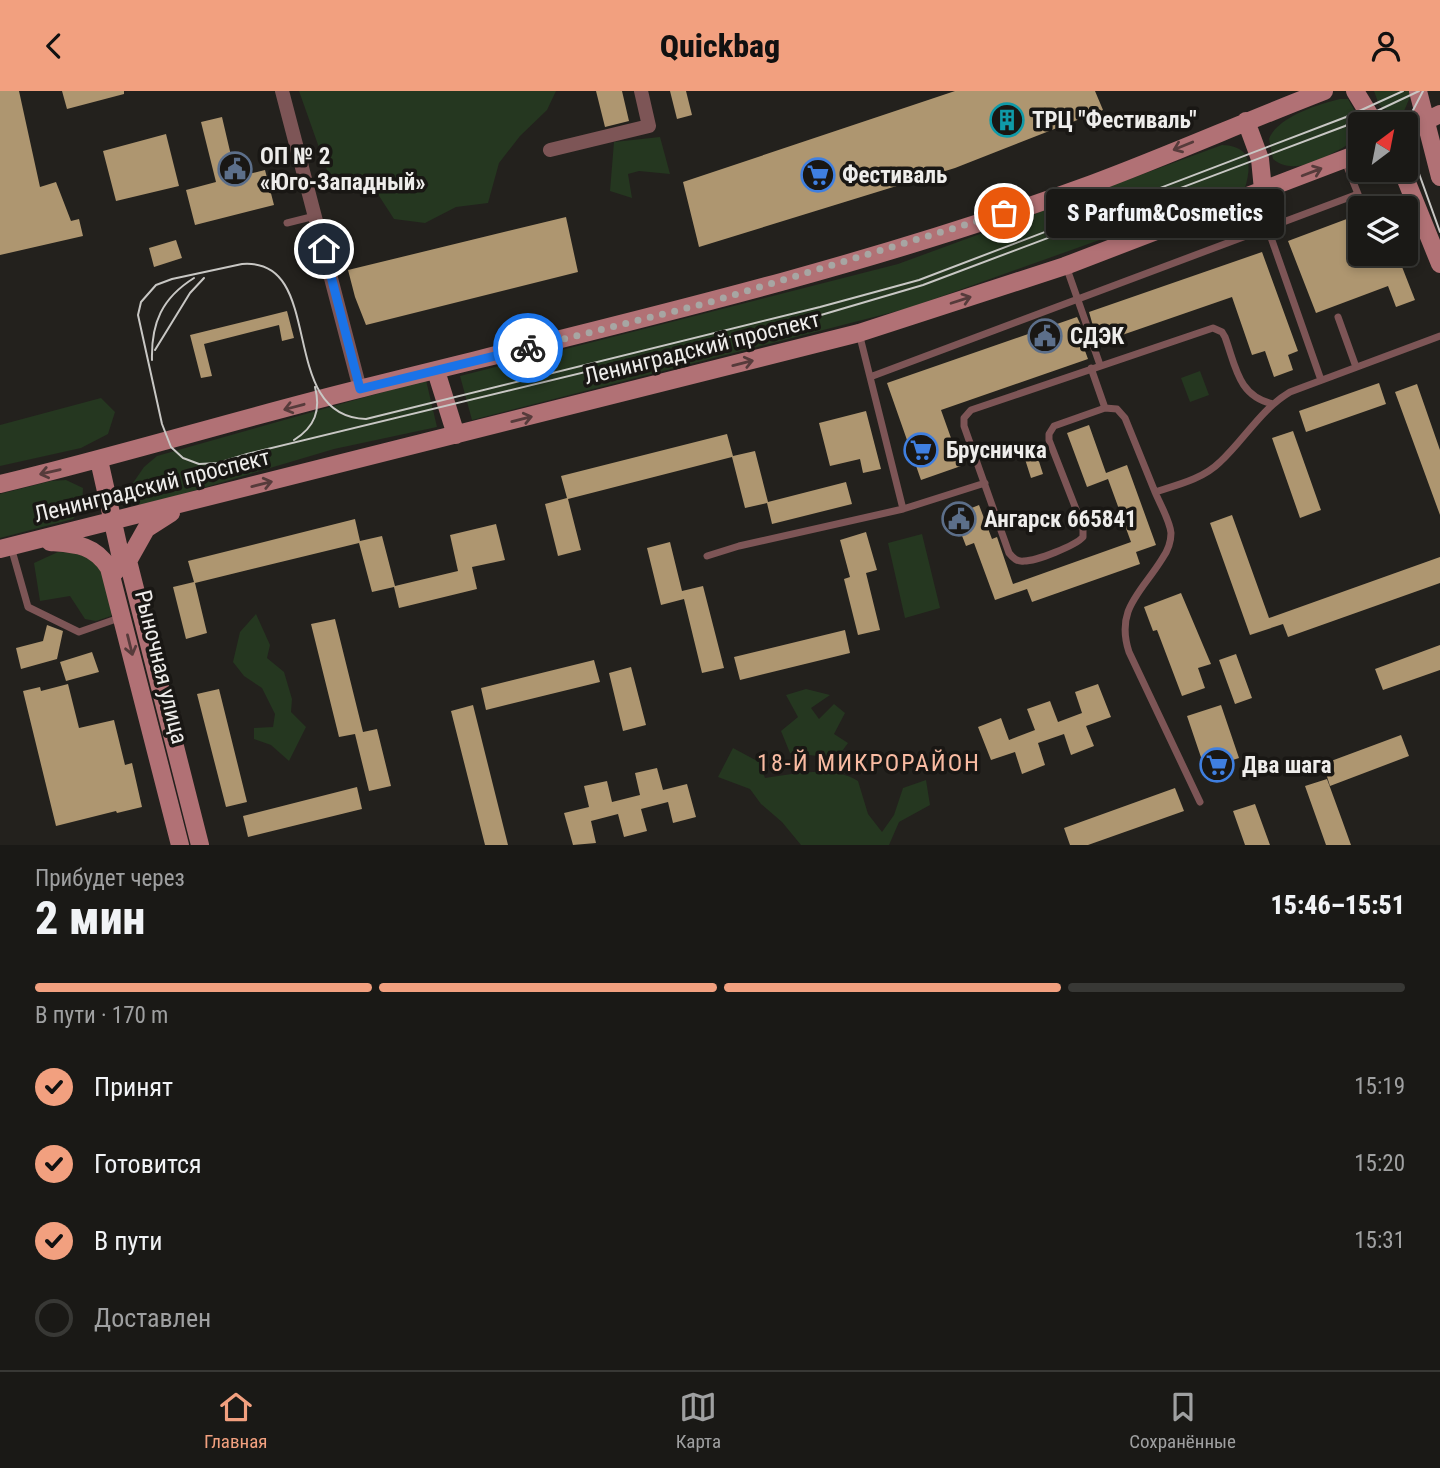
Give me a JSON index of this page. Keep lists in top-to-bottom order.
{
  "streets": {
    "main road": ["Ленинградский проспект", "Рыночная улица"]
  },
  "crossings": [
    ["Ленинградский проспект", "Рыночная улица"]
  ],
  "districts": ["18-Й МИКРОРАЙОН"],
  "places": {
    "building": ["ТРЦ \"Фестиваль\""],
    "public building": ["ОП № 2 «Юго-Западный»", "СДЭК", "Ангарск 665841"],
    "supermarket": ["Фестиваль", "Брусничка", "Два шага"],
    "other": ["S Parfum&Cosmetics"]
  },
  "north": "top right",
  "page": {
    "header": "Quickbag",
    "bubble": "S Parfum&Cosmetics",
    "heading": ["2 мин", "Прибудет через", "15:46–15:51"],
    "bar": "В пути · 170 m",
    "list": [
      ["Принят", "15:19"],
      ["Готовится", "15:20"],
      ["В пути", "15:31"],
      "Доставлен"
    ],
    "tabs": ["Главная", "Карта", "Сохранённые"]
  }
}
